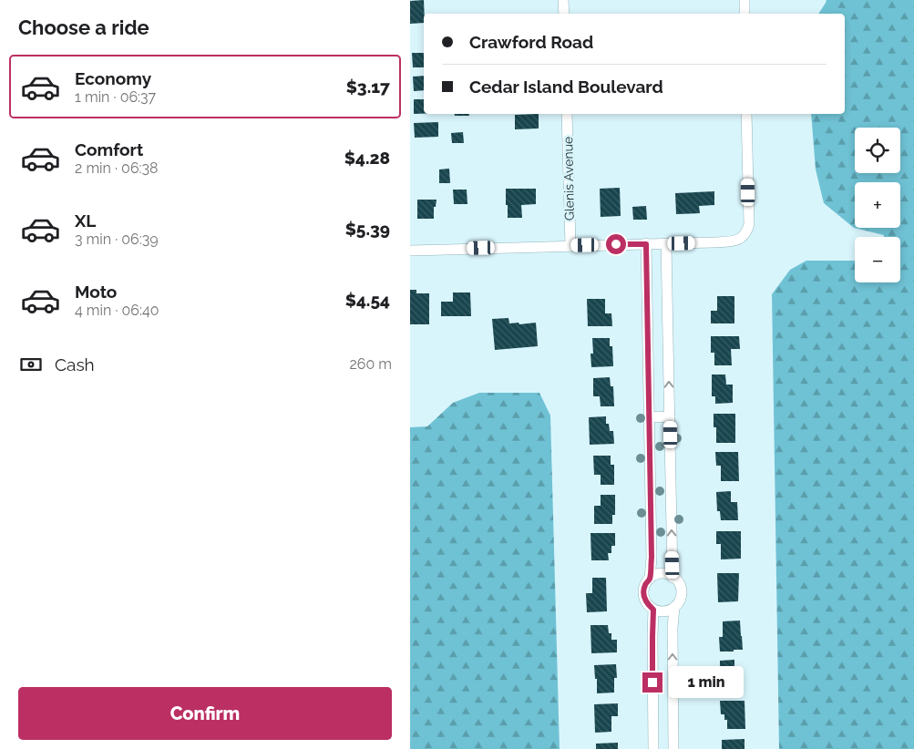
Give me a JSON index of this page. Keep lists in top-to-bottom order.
{
  "streets": {
    "street": ["Glenis Avenue"]
  },
  "page": {
    "heading": "Choose a ride",
    "banner": ["Crawford Road", "Cedar Island Boulevard"],
    "list": [
      {
        "name": "Economy",
        "note": "1 min · 06:37",
        "value": "$3.17"
      },
      {
        "name": "Comfort",
        "note": "2 min · 06:38",
        "value": "$4.28"
      },
      {
        "name": "XL",
        "note": "3 min · 06:39",
        "value": "$5.39"
      },
      {
        "name": "Moto",
        "note": "4 min · 06:40",
        "value": "$4.54"
      }
    ],
    "map_buttons": ["+", "−"],
    "pay": ["Cash", "260 m"],
    "bubble": "1 min",
    "buttons": "Confirm"
  }
}
